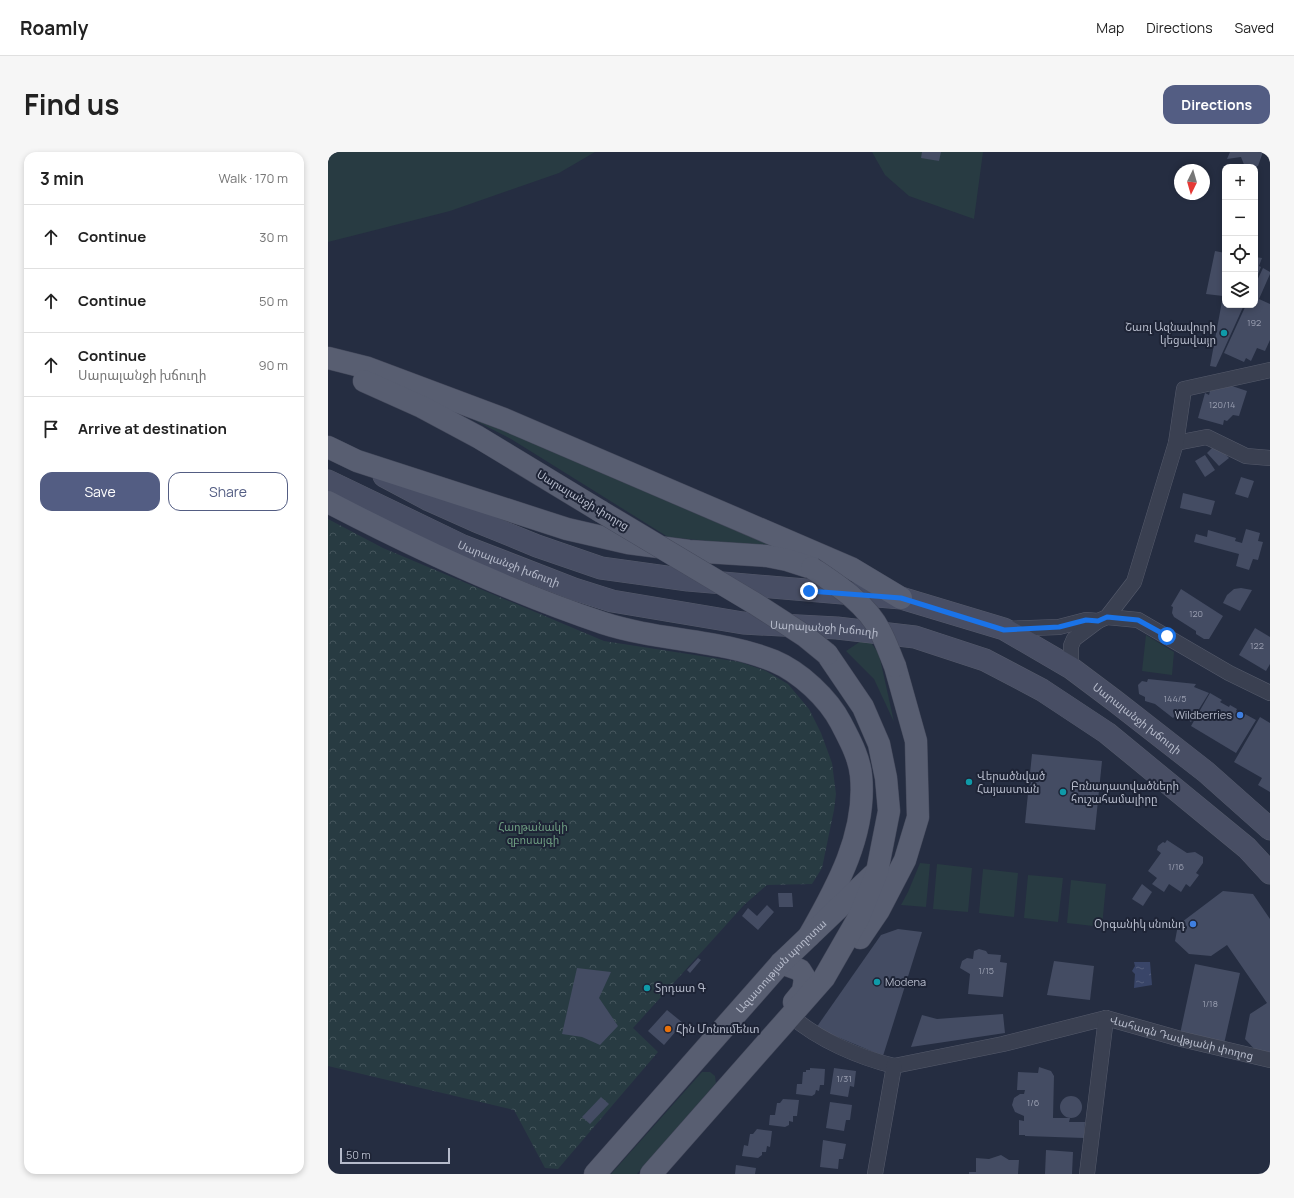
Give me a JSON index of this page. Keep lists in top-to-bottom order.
{
  "streets": {
    "main road": ["Սարալանջի փողոց", "Սարալանջի խճուղի", "Ազատության պողոտա"],
    "street": ["Վահագն Դավթյանի փողոց"]
  },
  "crossings": [
    ["Սարալանջի փողոց", "Ազատության պողոտա"]
  ],
  "parks": ["Հաղթանակի զբոսայգի"],
  "places": [
    "Շառլ Ազնավուրի կեցավայր",
    "Wildberries",
    "Վերածնված Հայաստան",
    "Բռնադատվածների հուշահամալիրը",
    "Օրգանիկ սնունդ",
    "Modena",
    "Տրդատ Գ",
    "Հին Մոնումենտ"
  ],
  "house_numbers": [
    "192",
    "120/14",
    "120",
    "122",
    "144/5",
    "1/16",
    "1/15",
    "1/18",
    "1/31",
    "1/6"
  ],
  "scale_bar": "50 m",
  "north": "bottom",
  "page": {
    "header": "Roamly",
    "nav": ["Map", "Directions", "Saved"],
    "title": "Find us",
    "buttons": [
      "Directions",
      ["Save", "Share"]
    ],
    "heading": ["3 min", "Walk · 170 m"],
    "map_buttons": ["+", "−"],
    "list": [
      ["Continue", "30 m"],
      ["Continue", "50 m"],
      ["Continue", "Սարալանջի խճուղի", "90 m"],
      "Arrive at destination"
    ],
    "scale": "50 m"
  }
}
